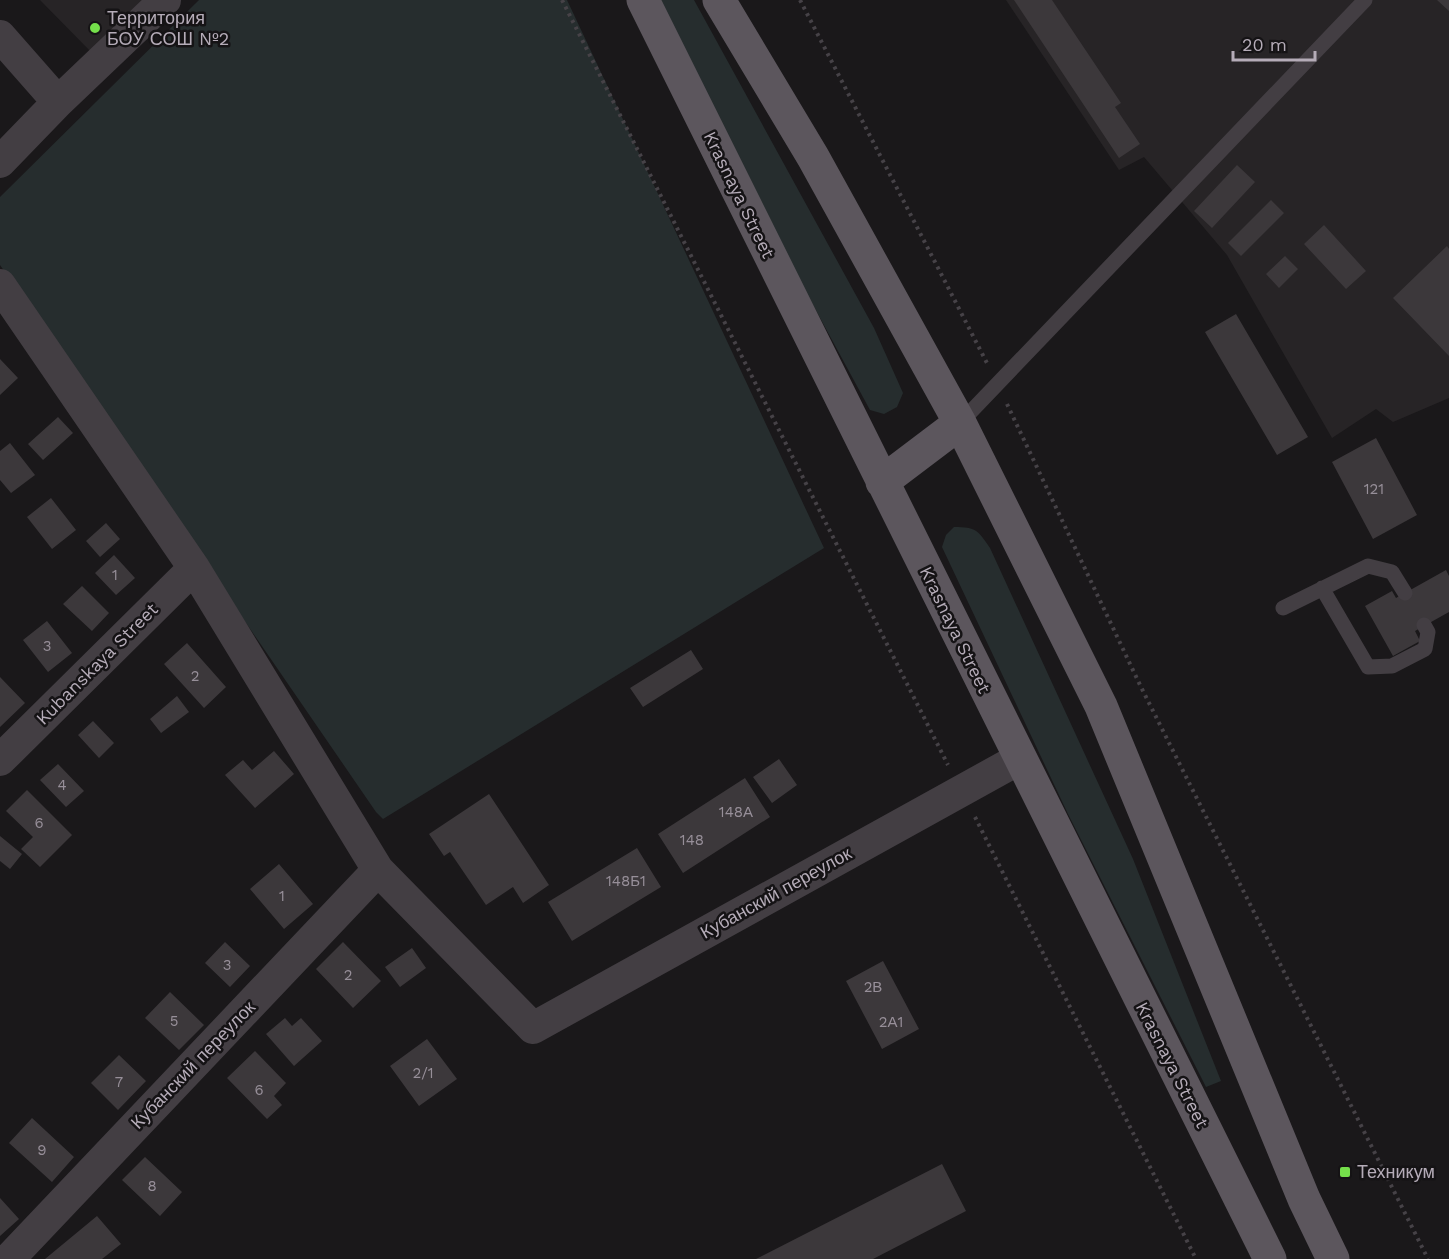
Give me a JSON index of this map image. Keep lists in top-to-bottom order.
{
  "streets": {
    "main road": ["Krasnaya Street"],
    "street": ["Kubanskaya Street", "Кубанский переулок"]
  },
  "crossings": [
    ["Krasnaya Street", "Кубанский переулок"]
  ],
  "places": {
    "other": ["Территория БОУ СОШ №2"],
    "transit": ["Техникум"]
  },
  "house_numbers": [
    "121",
    "1",
    "3",
    "2",
    "4",
    "148А",
    "6",
    "148",
    "148Б1",
    "1",
    "3",
    "2",
    "2В",
    "5",
    "2А1",
    "2/1",
    "7",
    "6",
    "9",
    "8"
  ],
  "scale_bar": "20 m"
}
